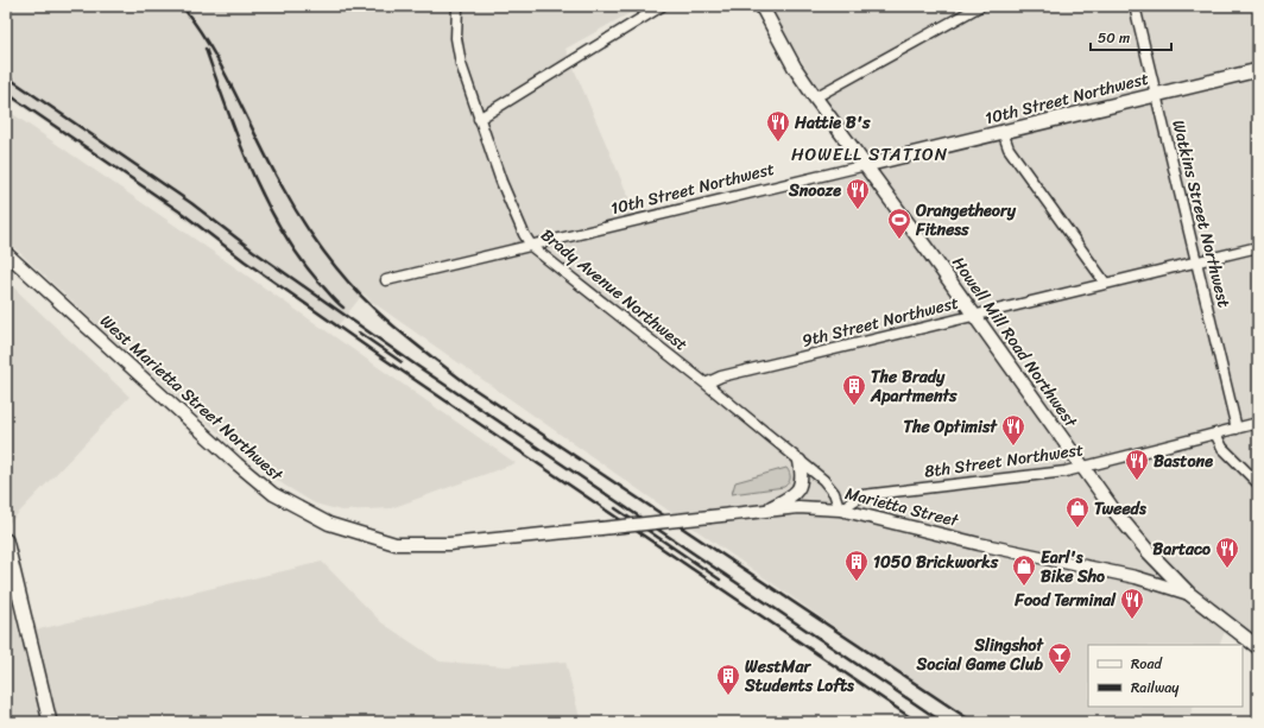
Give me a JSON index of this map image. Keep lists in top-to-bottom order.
{
  "streets": {
    "main road": ["10th Street Northwest", "Howell Mill Road Northwest"],
    "street": [
      "Watkins Street Northwest",
      "Brady Avenue Northwest",
      "9th Street Northwest",
      "West Marietta Street Northwest",
      "8th Street Northwest",
      "Marietta Street"
    ]
  },
  "crossings": [
    ["10th Street Northwest", "Watkins Street Northwest"],
    ["10th Street Northwest", "Brady Avenue Northwest"],
    ["10th Street Northwest", "Howell Mill Road Northwest"],
    ["Watkins Street Northwest", "9th Street Northwest"],
    ["Watkins Street Northwest", "8th Street Northwest"],
    ["Brady Avenue Northwest", "9th Street Northwest"],
    ["Brady Avenue Northwest", "8th Street Northwest"],
    ["Brady Avenue Northwest", "Marietta Street"],
    ["9th Street Northwest", "Howell Mill Road Northwest"],
    ["Howell Mill Road Northwest", "8th Street Northwest"],
    ["Howell Mill Road Northwest", "Marietta Street"],
    ["West Marietta Street Northwest", "Marietta Street"],
    ["8th Street Northwest", "Marietta Street"]
  ],
  "districts": ["HOWELL STATION"],
  "places": {
    "restaurant": [
      "Hattie B's",
      "Snooze",
      "The Optimist",
      "Bastone",
      "Bartaco",
      "Food Terminal"
    ],
    "sports": ["Orangetheory Fitness"],
    "building": ["The Brady Apartments", "1050 Brickworks", "WestMar Students Lofts"],
    "shop": ["Tweeds", "Earl's Bike Sho"],
    "bar": ["Slingshot Social Game Club"]
  },
  "legend": ["Road", "Railway"],
  "scale_bar": "50 m"
}
